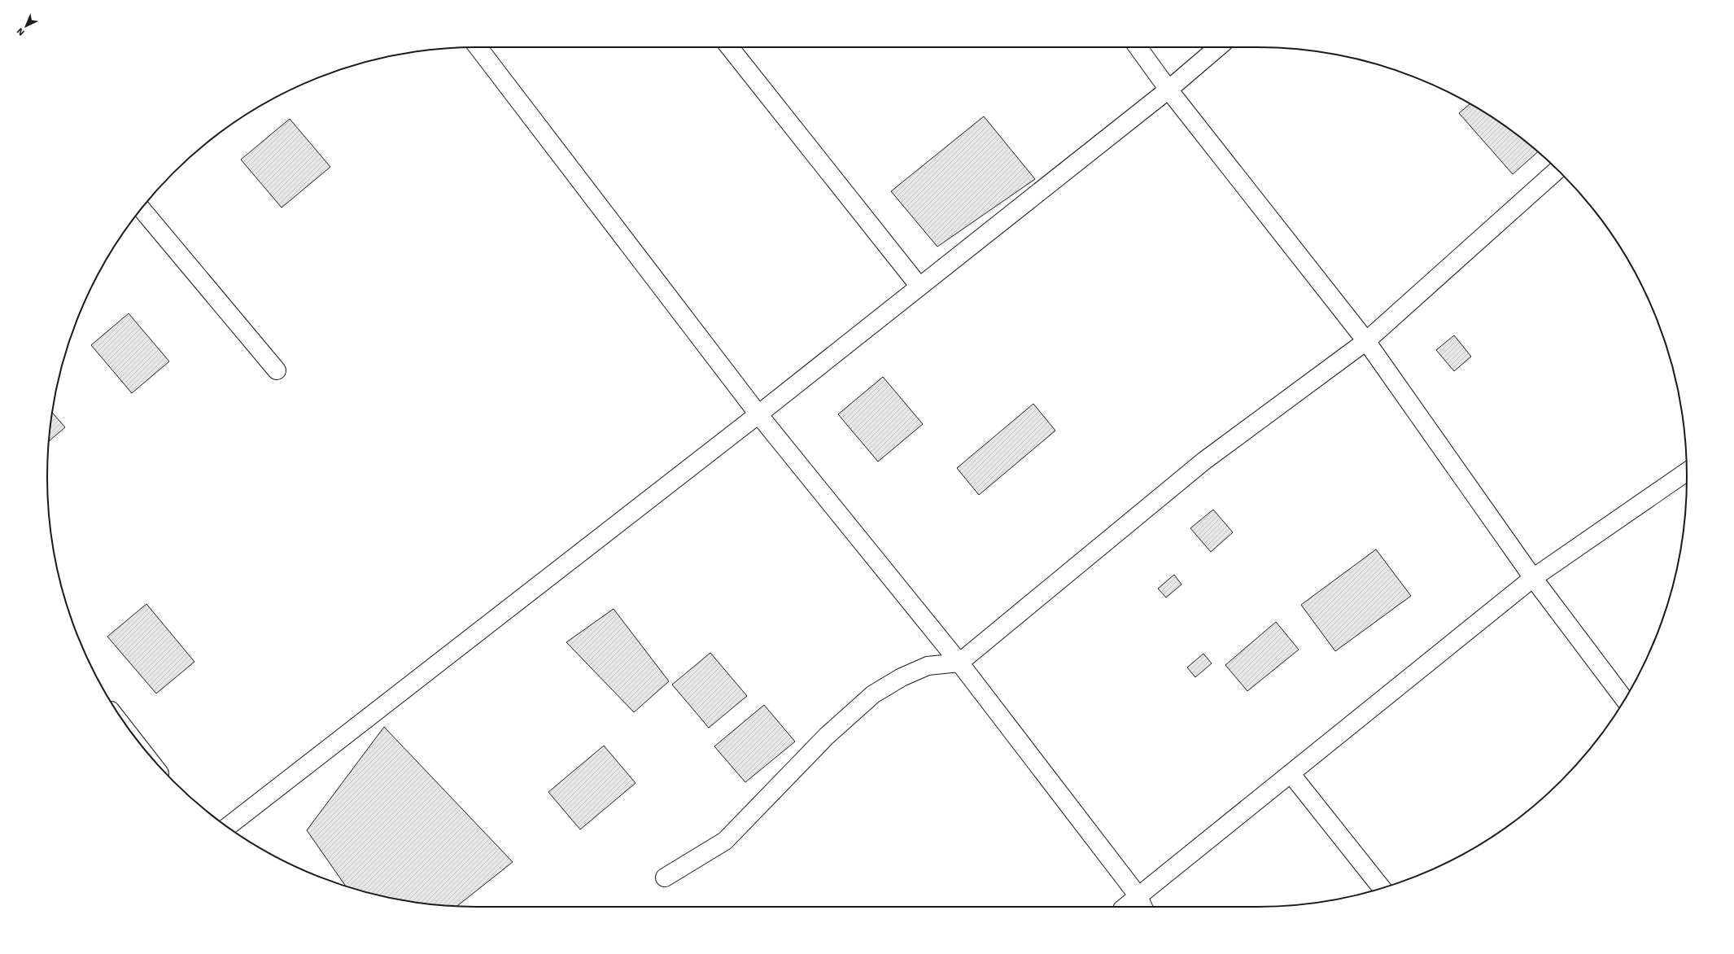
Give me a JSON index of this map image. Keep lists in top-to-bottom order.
{
  "north": "bottom left"
}
